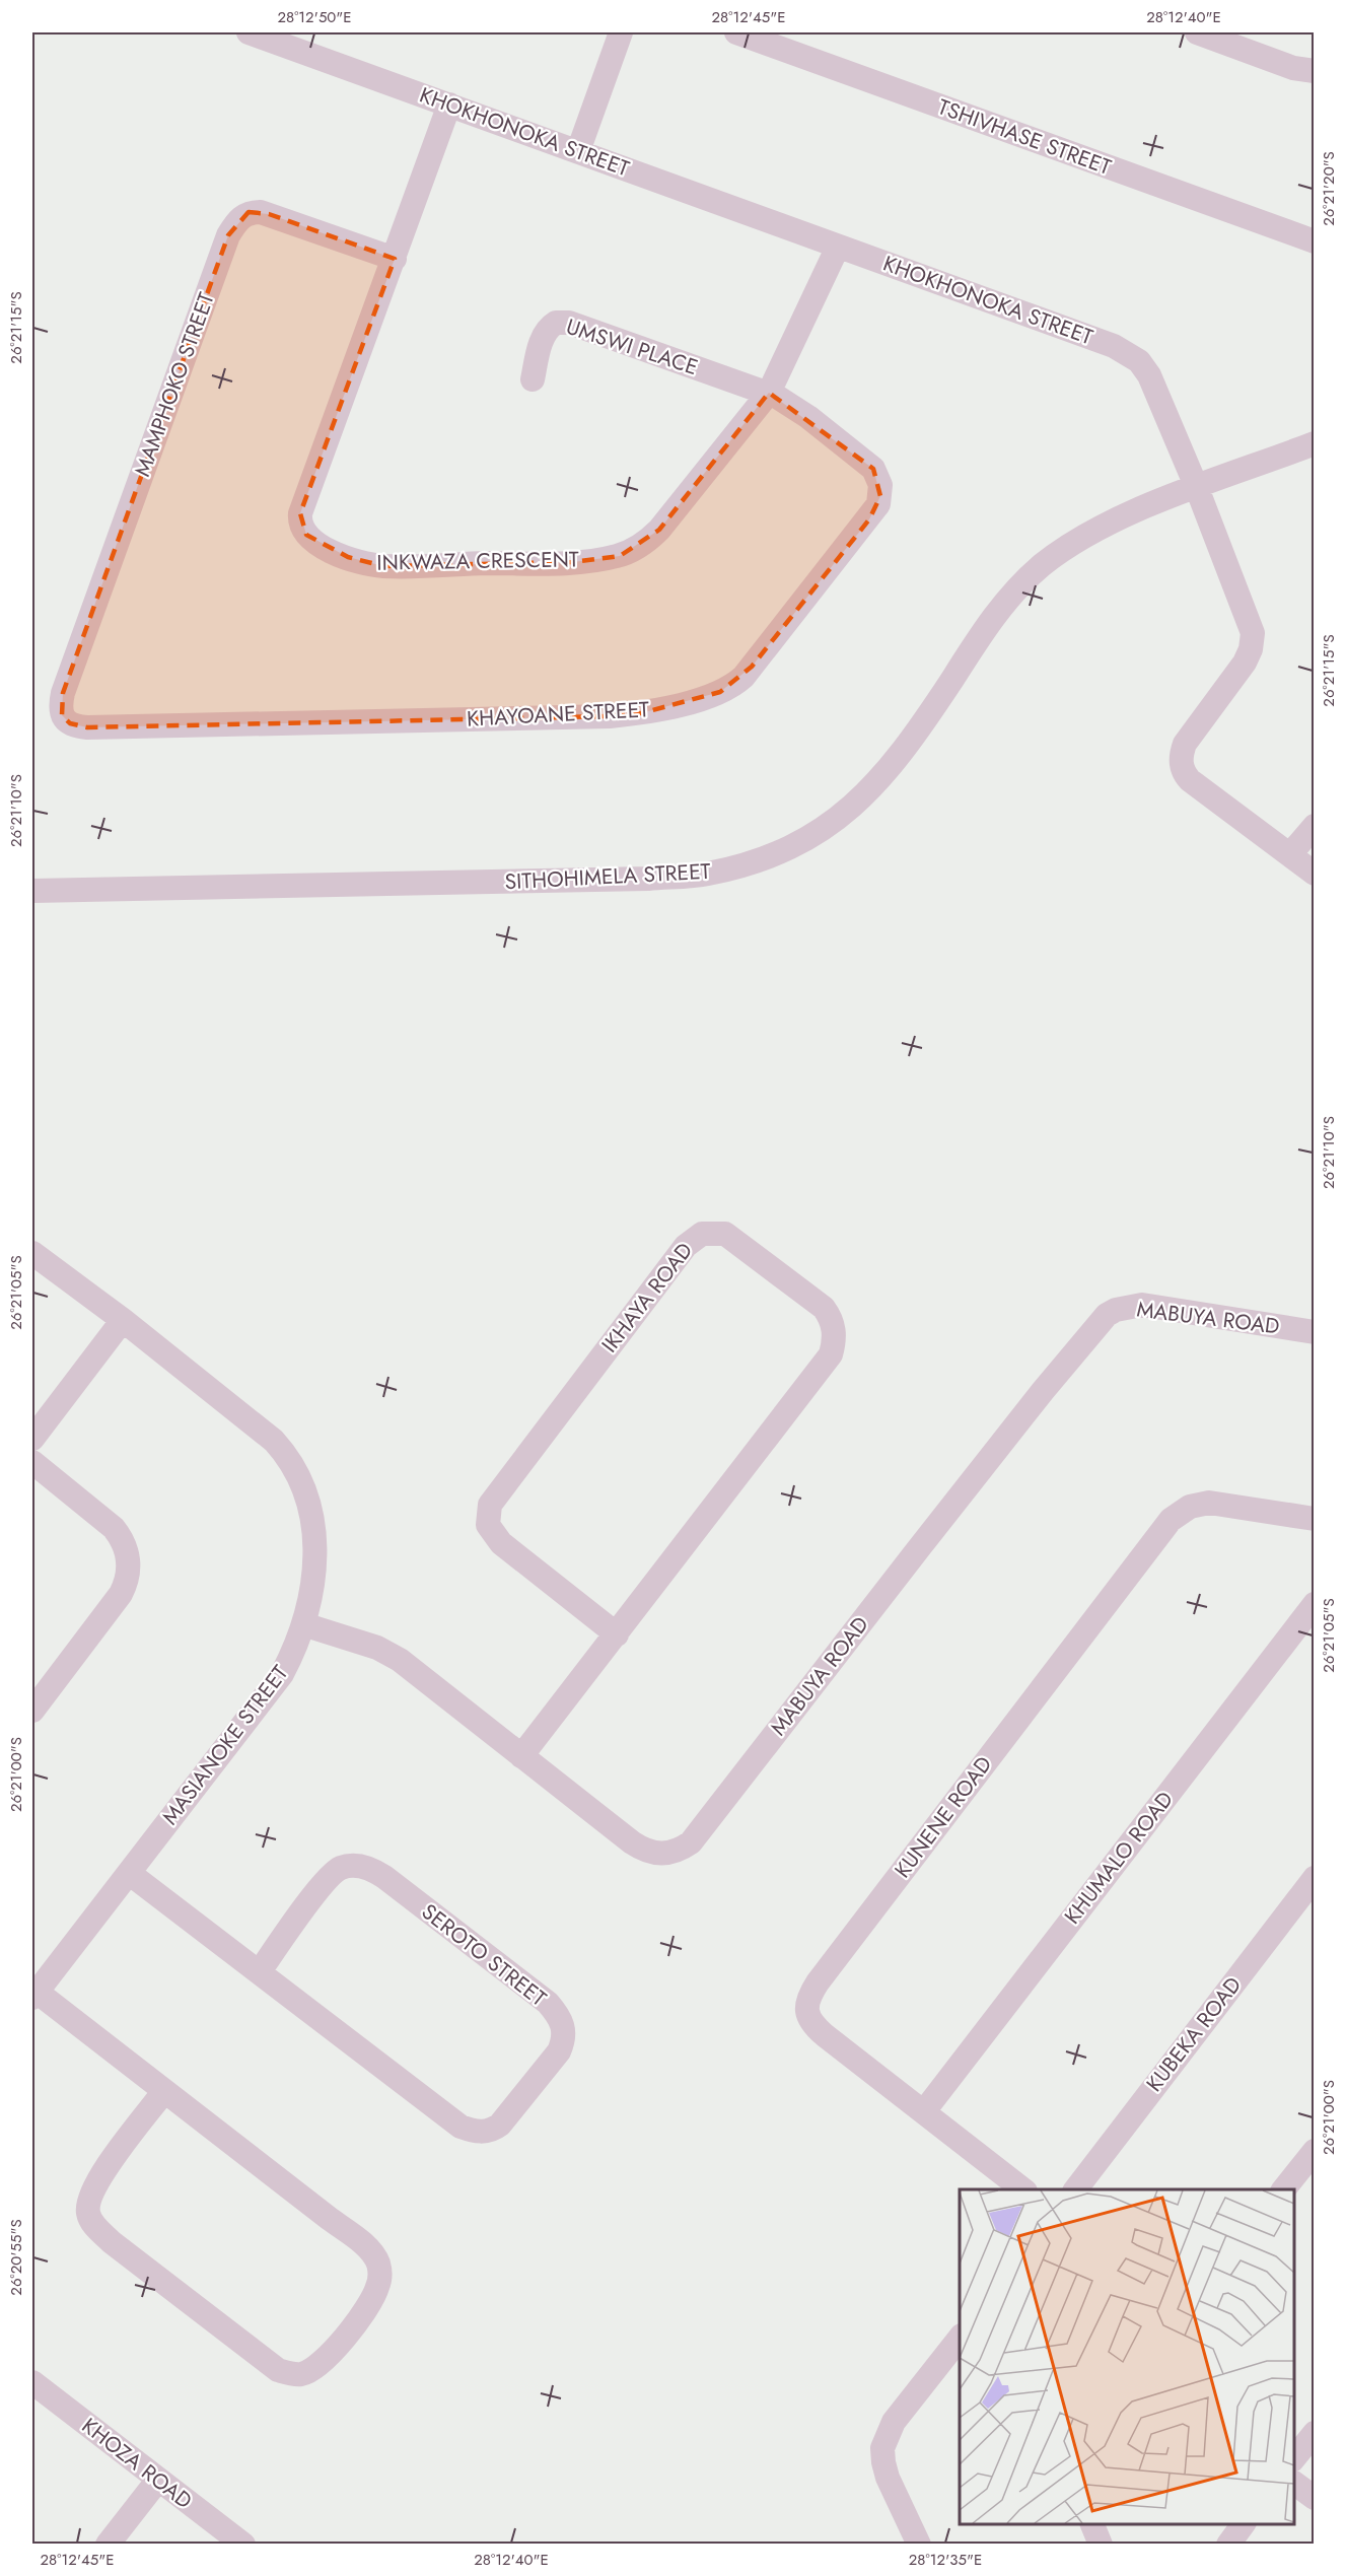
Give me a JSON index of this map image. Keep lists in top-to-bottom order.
{
  "streets": {
    "street": [
      "KHOKHONOKA STREET",
      "TSHIVHASE STREET",
      "UMSWI PLACE",
      "MAMPHOKO STREET",
      "INKWAZA CRESCENT",
      "KHAYOANE STREET",
      "SITHOHIMELA STREET",
      "IKHAYA ROAD",
      "MABUYA ROAD",
      "MASIANOKE STREET",
      "KUNENE ROAD",
      "KHUMALO ROAD",
      "SEROTO STREET",
      "KUBEKA ROAD",
      "KHOZA ROAD"
    ]
  },
  "crossings": [
    ["KHOKHONOKA STREET", "INKWAZA CRESCENT"],
    ["KHOKHONOKA STREET", "SITHOHIMELA STREET"],
    ["UMSWI PLACE", "INKWAZA CRESCENT"],
    ["UMSWI PLACE", "KHAYOANE STREET"],
    ["MAMPHOKO STREET", "INKWAZA CRESCENT"],
    ["MAMPHOKO STREET", "KHAYOANE STREET"],
    ["INKWAZA CRESCENT", "KHAYOANE STREET"],
    ["IKHAYA ROAD", "MABUYA ROAD"],
    ["MABUYA ROAD", "MASIANOKE STREET"],
    ["MASIANOKE STREET", "SEROTO STREET"],
    ["KUNENE ROAD", "KHUMALO ROAD"]
  ],
  "coordinates": [
    "28°12'50\"E",
    "28°12'45\"E",
    "28°12'40\"E",
    "26°21'20\"S",
    "26°21'15\"S",
    "26°21'10\"S",
    "26°21'05\"S",
    "26°21'00\"S",
    "26°20'55\"S",
    "28°12'35\"E"
  ]
}
